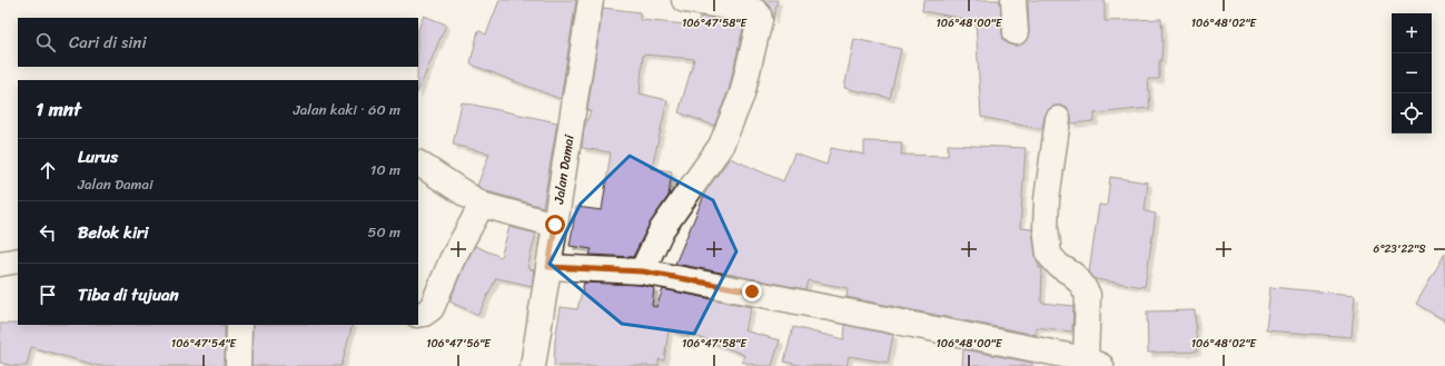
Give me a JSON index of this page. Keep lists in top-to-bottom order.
{
  "streets": {
    "street": ["Jalan Damai"]
  },
  "page": {
    "map_buttons": ["+", "−"],
    "search": "Cari di sini",
    "heading": ["1 mnt", "Jalan kaki · 60 m"],
    "list": [
      ["Lurus", "Jalan Damai", "10 m"],
      ["Belok kiri", "50 m"],
      "Tiba di tujuan"
    ]
  },
  "coordinates": [
    "106°47'58\"E",
    "106°48'00\"E",
    "106°48'02\"E",
    "6°23'22\"S",
    "106°47'54\"E",
    "106°47'56\"E"
  ]
}
